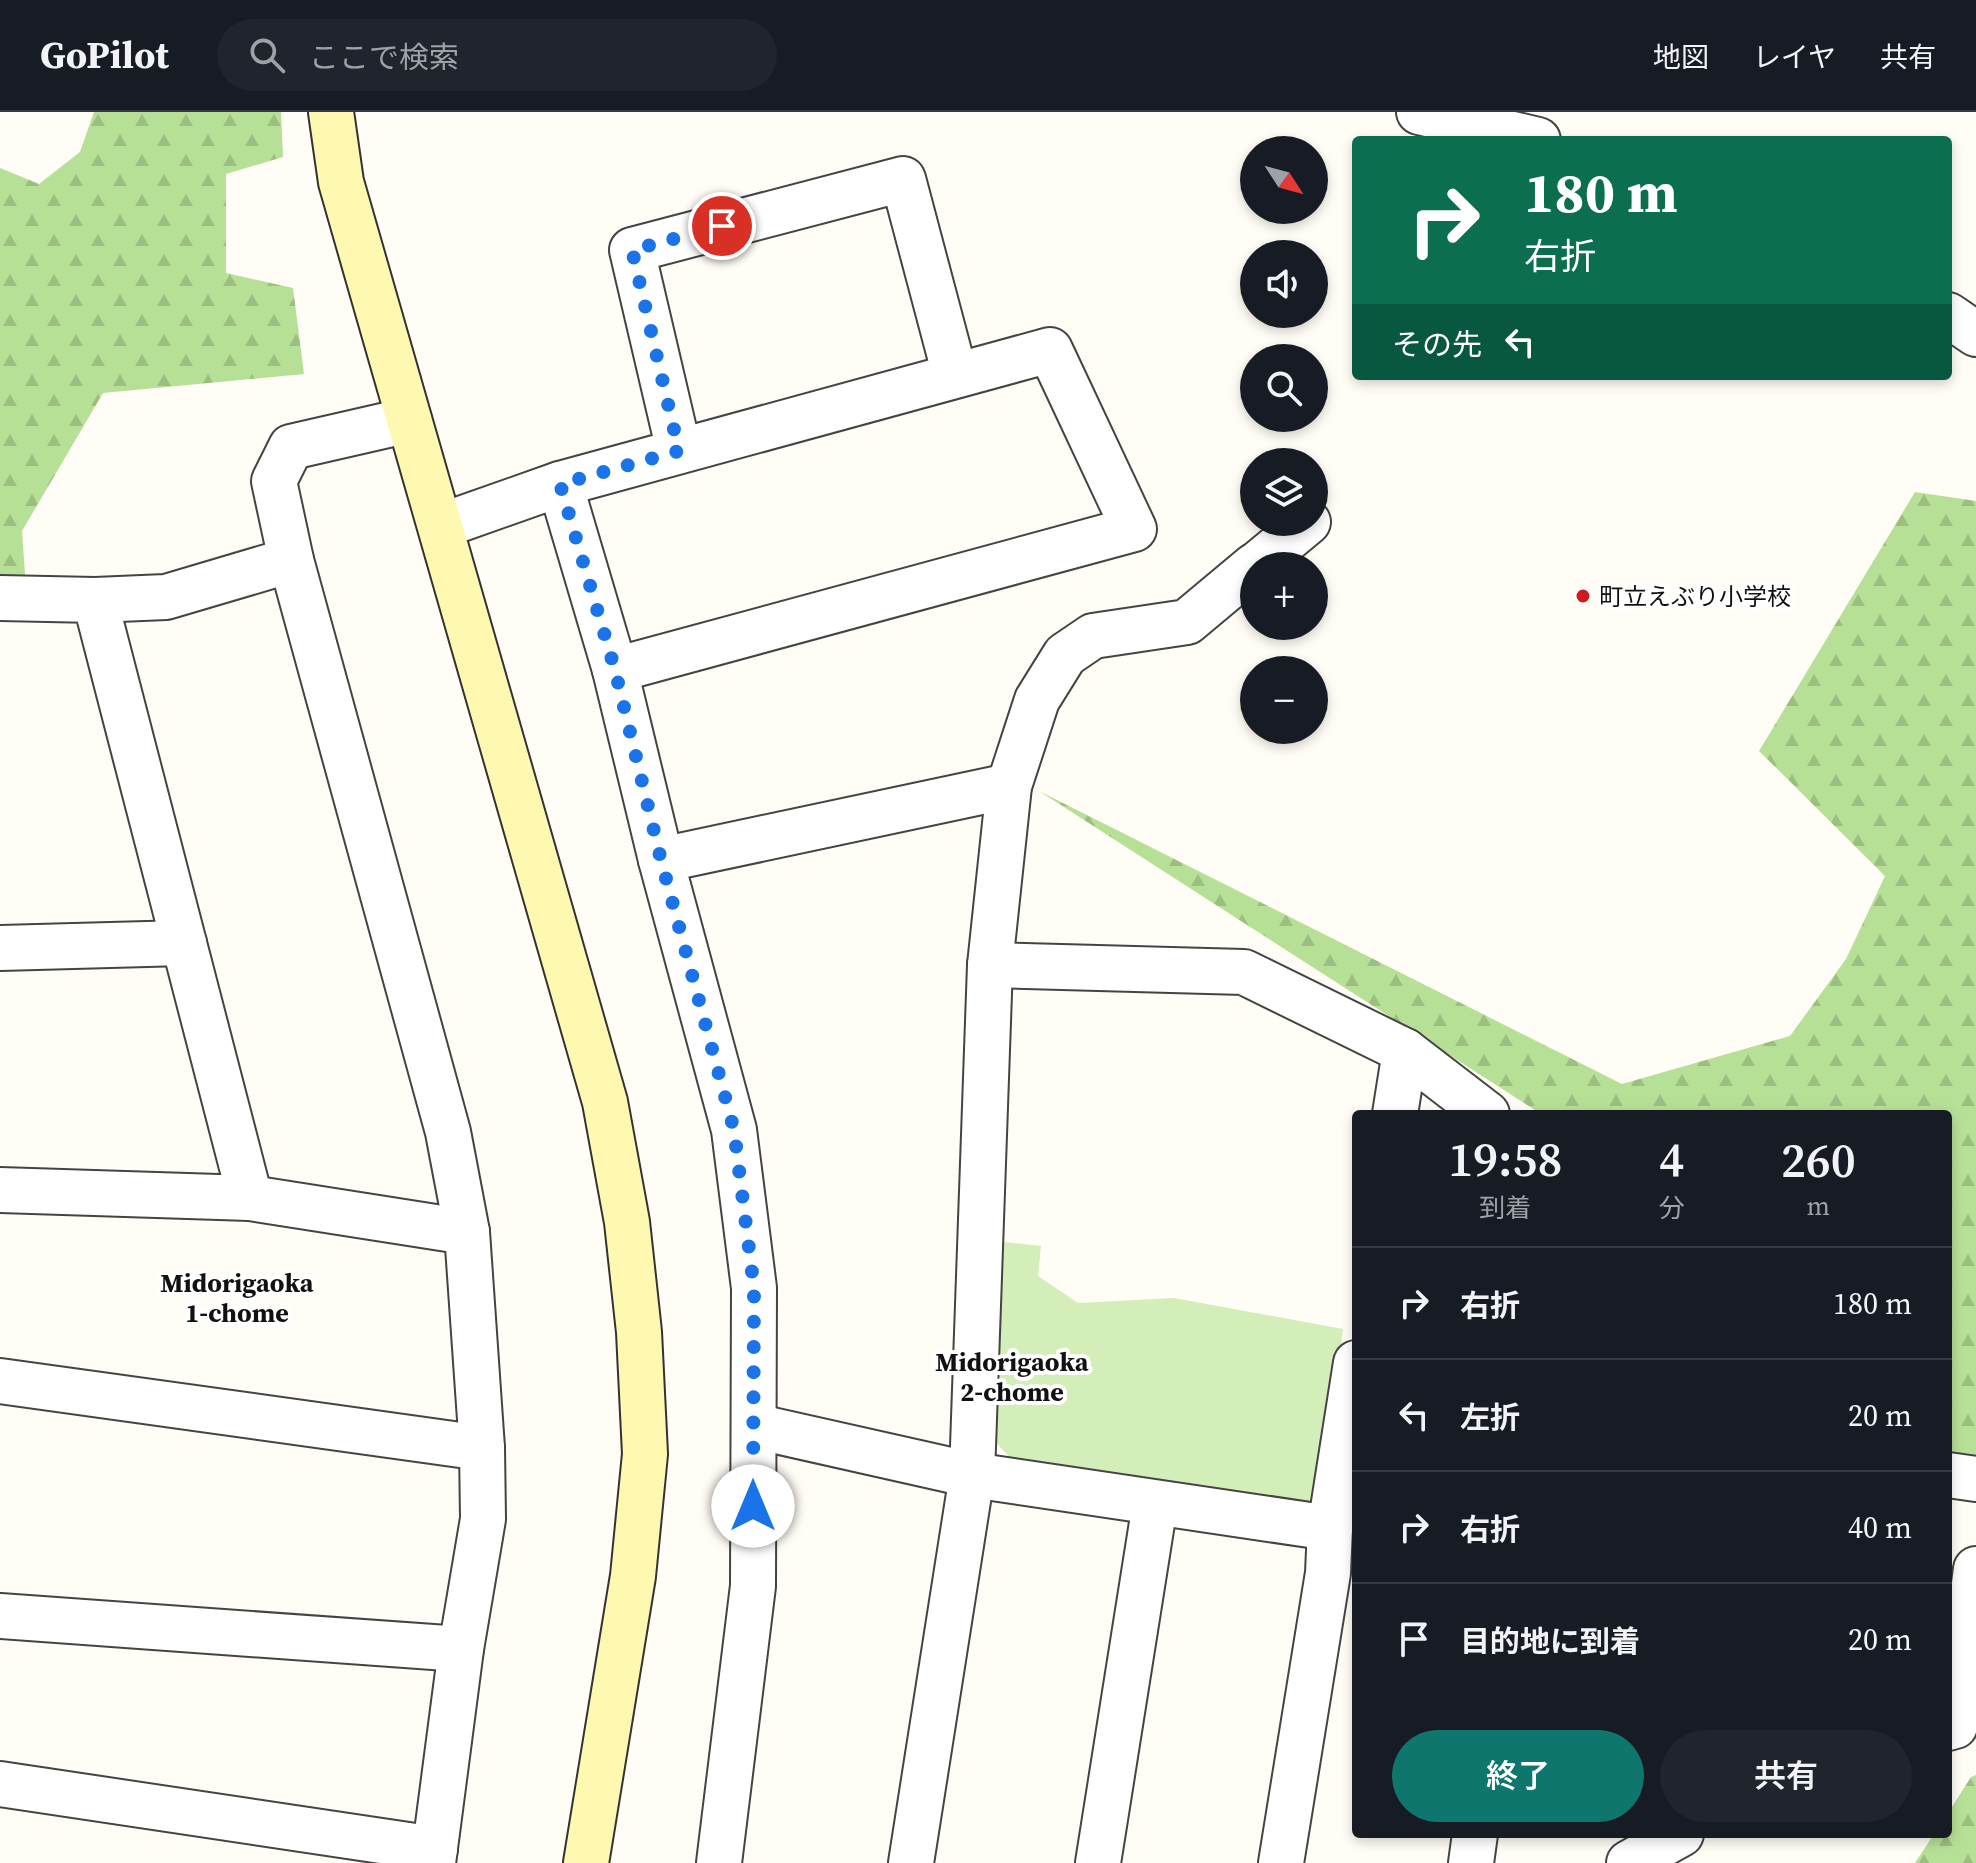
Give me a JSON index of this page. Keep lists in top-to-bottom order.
{
  "districts": ["Midorigaoka 1-chome", "Midorigaoka 2-chome"],
  "places": ["町立えぶり小学校"],
  "north": "bottom right",
  "page": {
    "header": "GoPilot",
    "search": "ここで検索",
    "nav": ["地図", "レイヤ", "共有"],
    "map_buttons": ["+", "−"],
    "turn": ["180 m", "右折"],
    "then": "その先",
    "eta": [
      "19:58",
      "到着",
      "4",
      "分",
      "260",
      "m"
    ],
    "list": [
      {
        "name": "右折",
        "value": "180 m"
      },
      {
        "name": "左折",
        "value": "20 m"
      },
      {
        "name": "右折",
        "value": "40 m"
      },
      {
        "name": "目的地に到着",
        "value": "20 m"
      }
    ],
    "buttons": ["終了", "共有"]
  }
}
